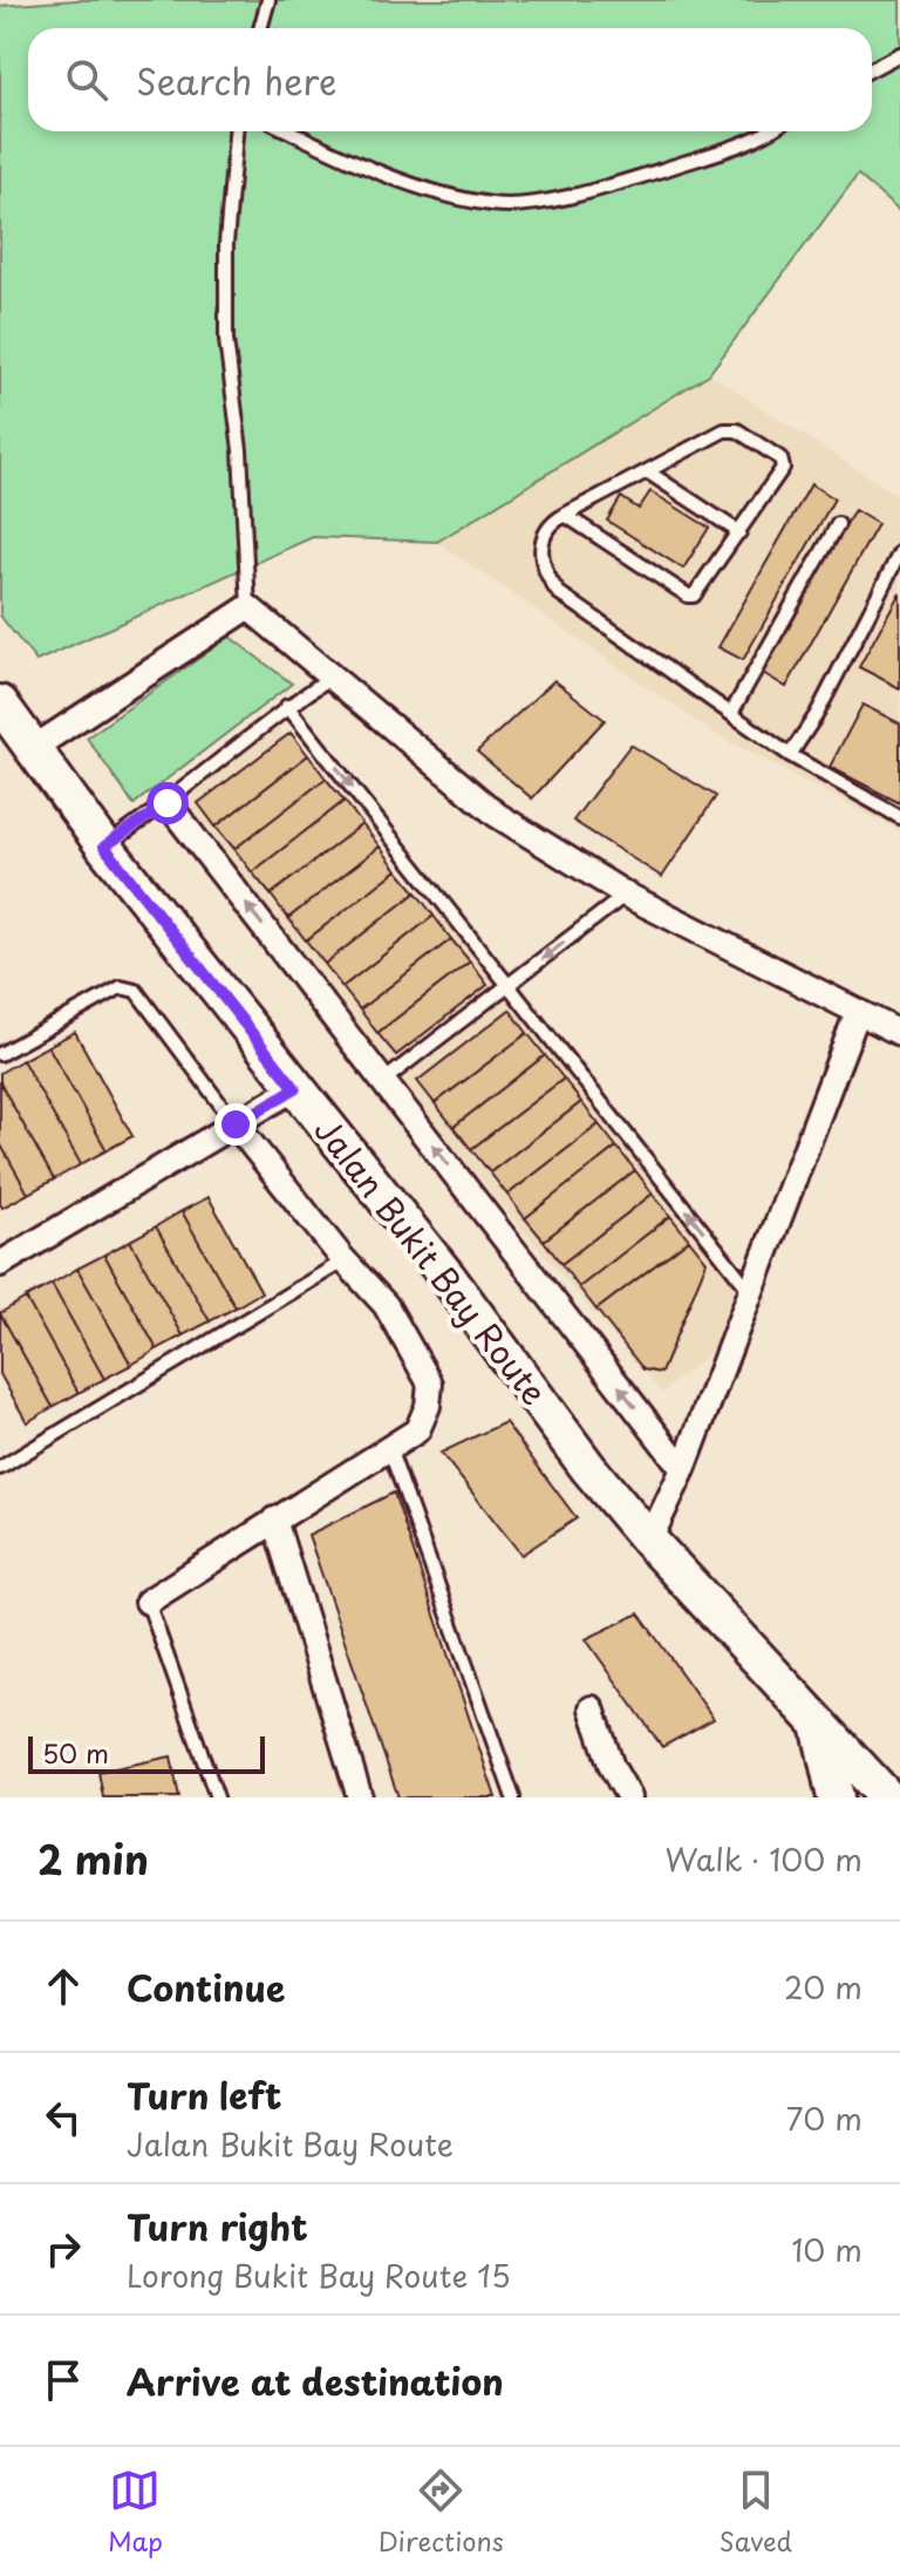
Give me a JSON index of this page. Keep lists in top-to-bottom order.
{
  "streets": {
    "street": ["Jalan Bukit Bay Route"]
  },
  "scale_bar": "50 m",
  "page": {
    "search": "Search here",
    "scale": "50 m",
    "heading": ["2 min", "Walk · 100 m"],
    "list": [
      ["Continue", "20 m"],
      ["Turn left", "Jalan Bukit Bay Route", "70 m"],
      ["Turn right", "Lorong Bukit Bay Route 15", "10 m"],
      "Arrive at destination"
    ],
    "nav": ["Map", "Directions", "Saved"]
  }
}
